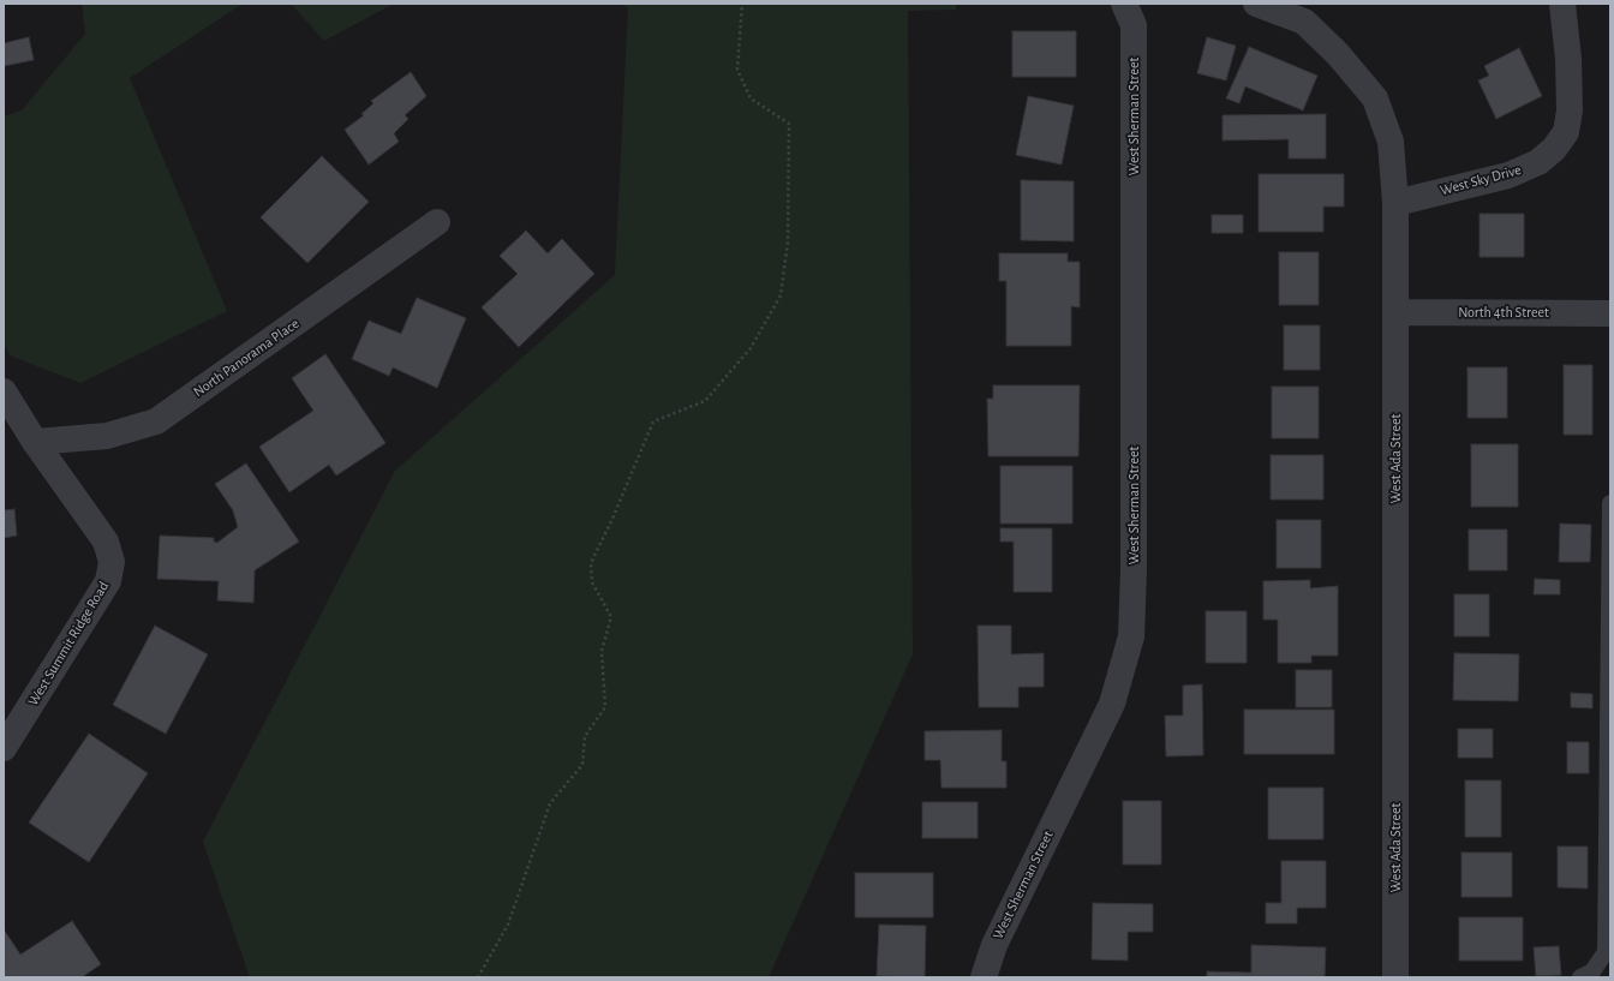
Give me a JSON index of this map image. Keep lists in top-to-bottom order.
{
  "streets": {
    "street": [
      "West Sherman Street",
      "West Sky Drive",
      "North 4th Street",
      "North Panorama Place",
      "West Ada Street",
      "West Summit Ridge Road"
    ]
  },
  "crossings": [
    ["West Sky Drive", "West Ada Street"],
    ["North 4th Street", "West Ada Street"],
    ["North Panorama Place", "West Summit Ridge Road"]
  ]
}
